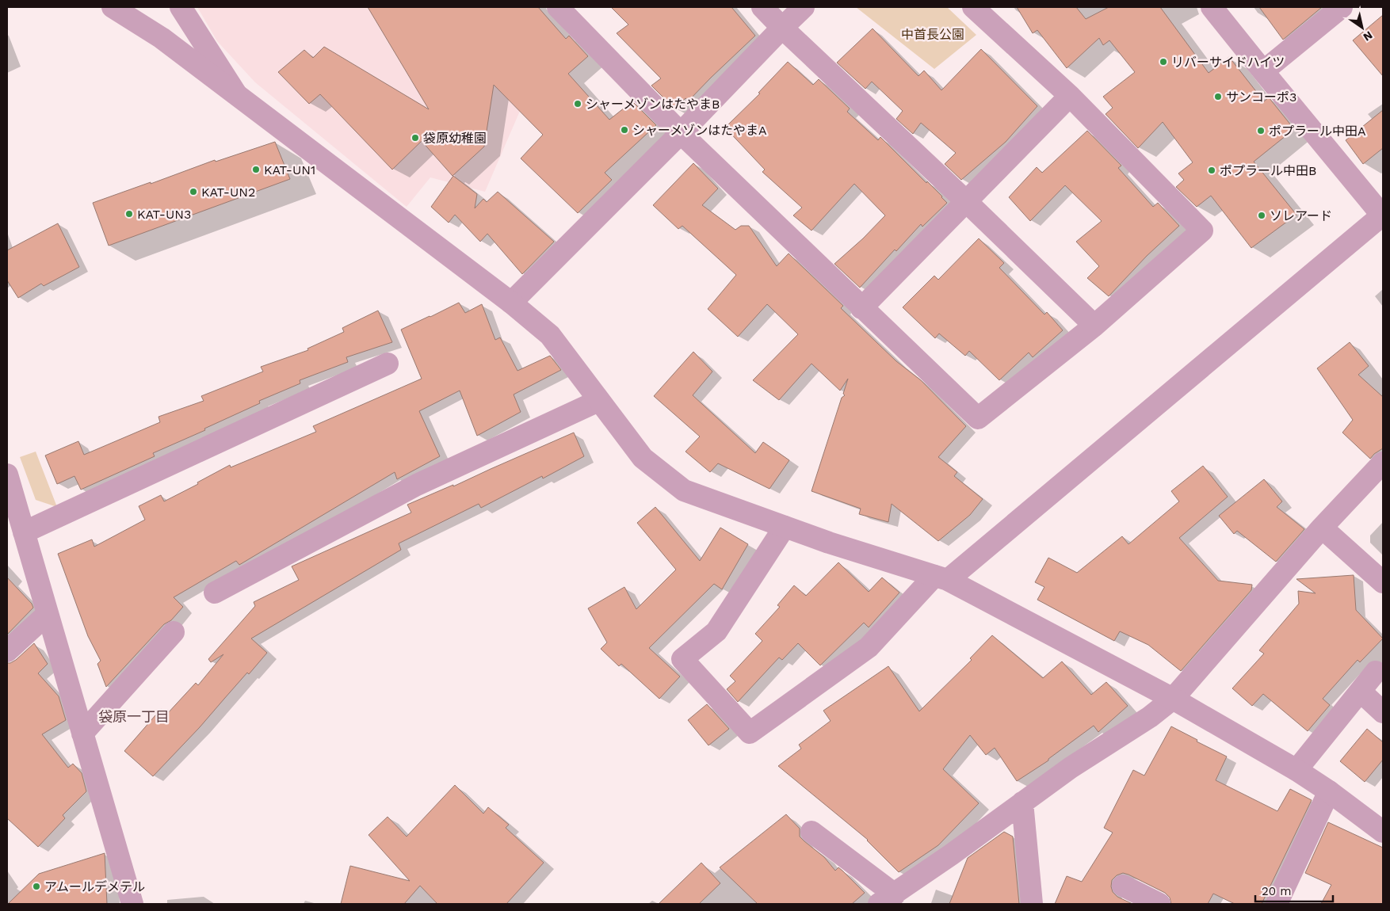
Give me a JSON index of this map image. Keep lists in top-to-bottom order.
{
  "districts": ["袋原一丁目"],
  "parks": ["中首長公園"],
  "places": [
    "リバーサイドハイツ",
    "サンコーポ3",
    "シャーメゾンはたやまB",
    "シャーメゾンはたやまA",
    "ポプラール中田A",
    "袋原幼稚園",
    "KAT-UN1",
    "ポプラール中田B",
    "KAT-UN2",
    "KAT-UN3",
    "ソレアード",
    "アムールデメテル"
  ],
  "scale_bar": "20 m",
  "north": "bottom right"
}
